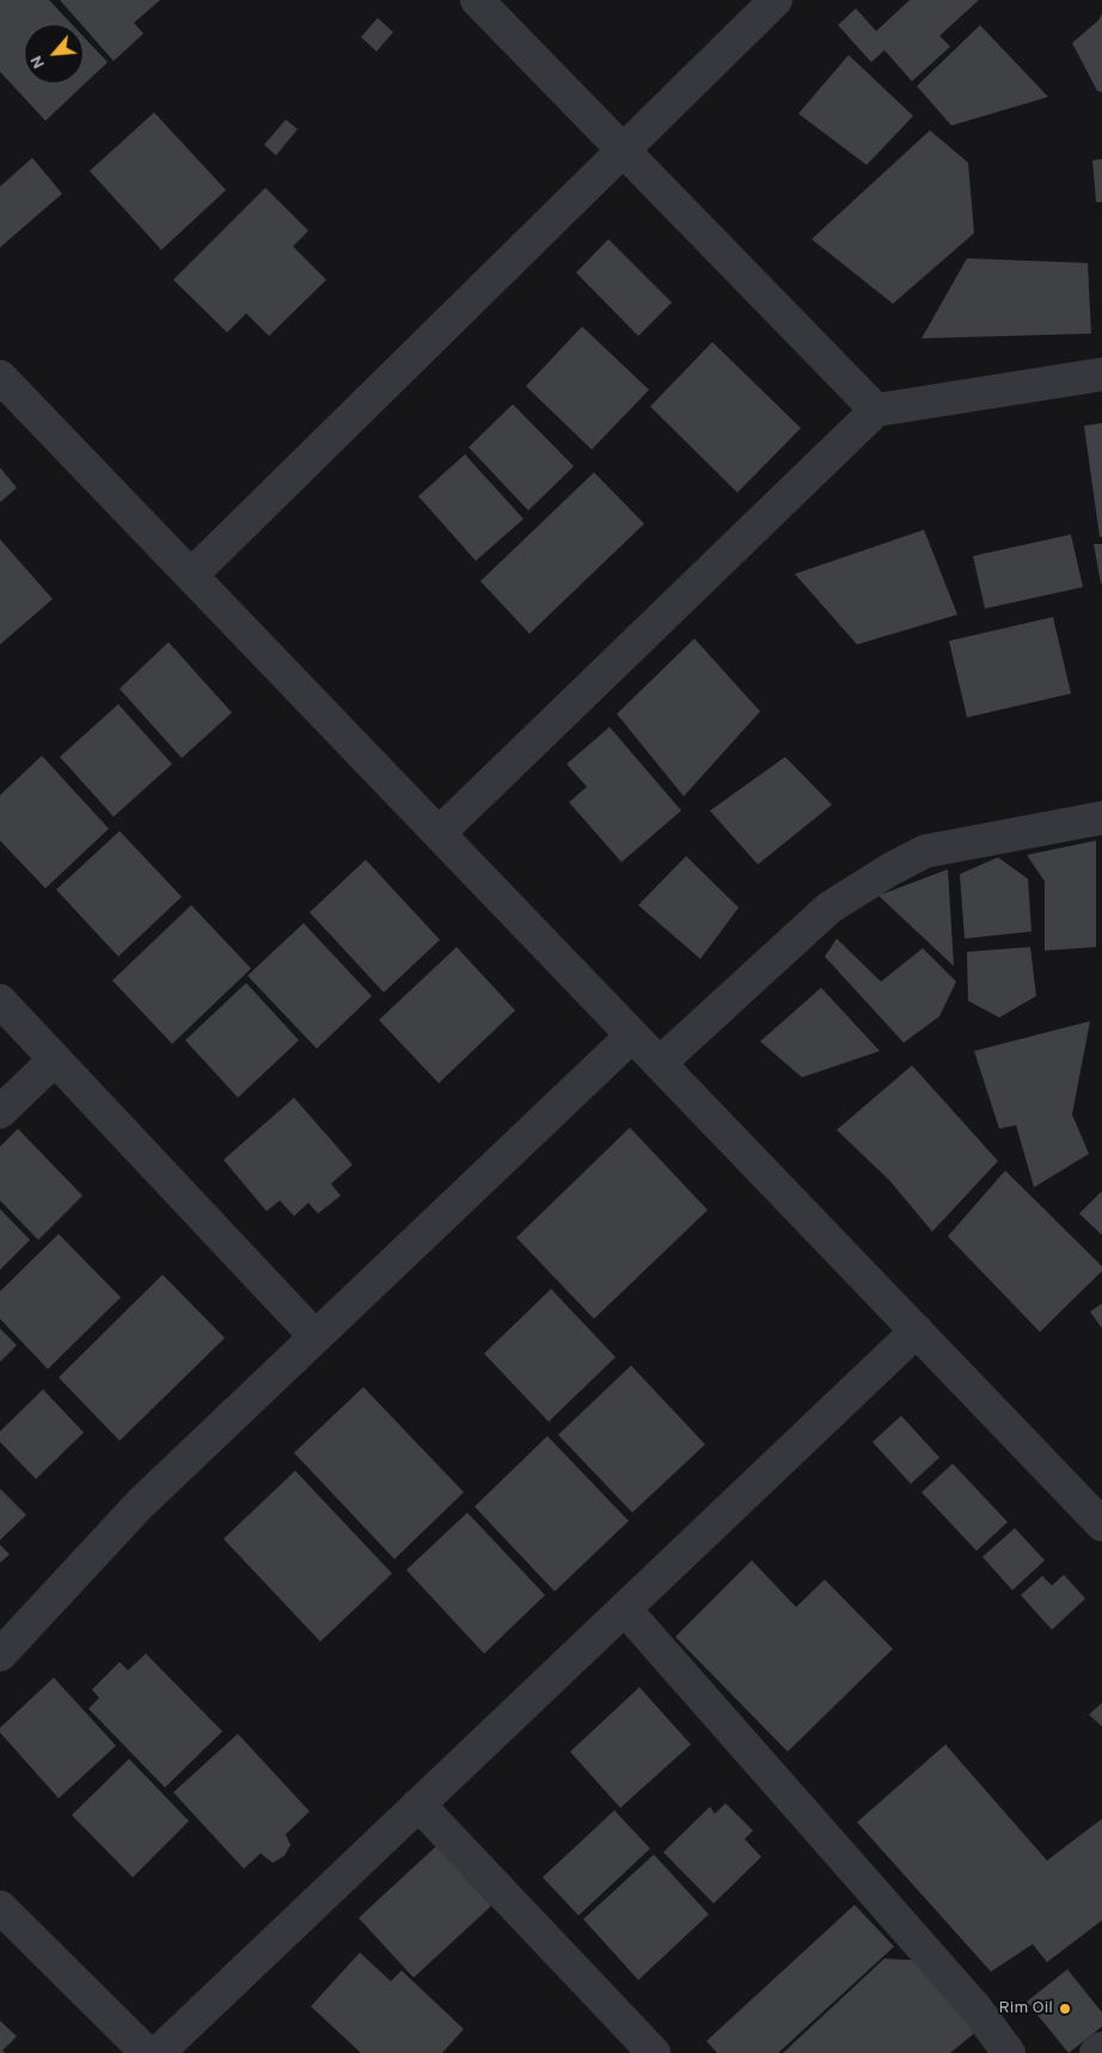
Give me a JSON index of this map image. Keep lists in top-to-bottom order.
{
  "places": ["Rim Oil"],
  "north": "bottom left"
}
